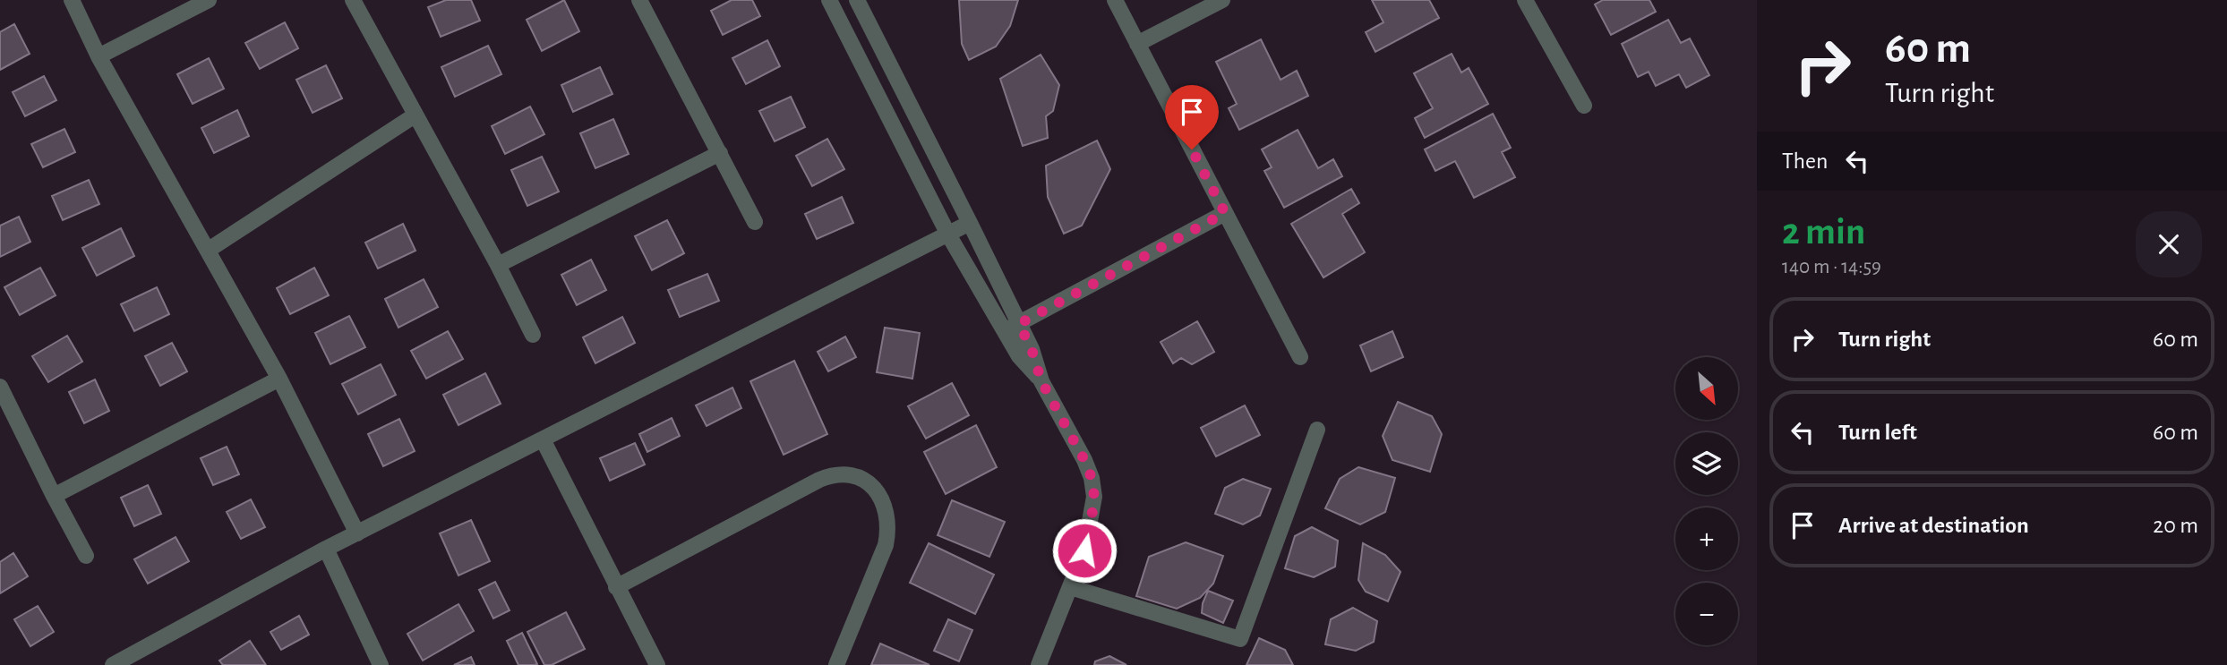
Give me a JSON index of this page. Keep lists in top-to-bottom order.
{
  "north": "bottom right",
  "page": {
    "turn": ["60 m", "Turn right"],
    "then": "Then",
    "heading": ["2 min", "140 m · 14:59"],
    "list": [
      {
        "name": "Turn right",
        "value": "60 m"
      },
      {
        "name": "Turn left",
        "value": "60 m"
      },
      {
        "name": "Arrive at destination",
        "value": "20 m"
      }
    ],
    "map_buttons": ["+", "−"]
  }
}
